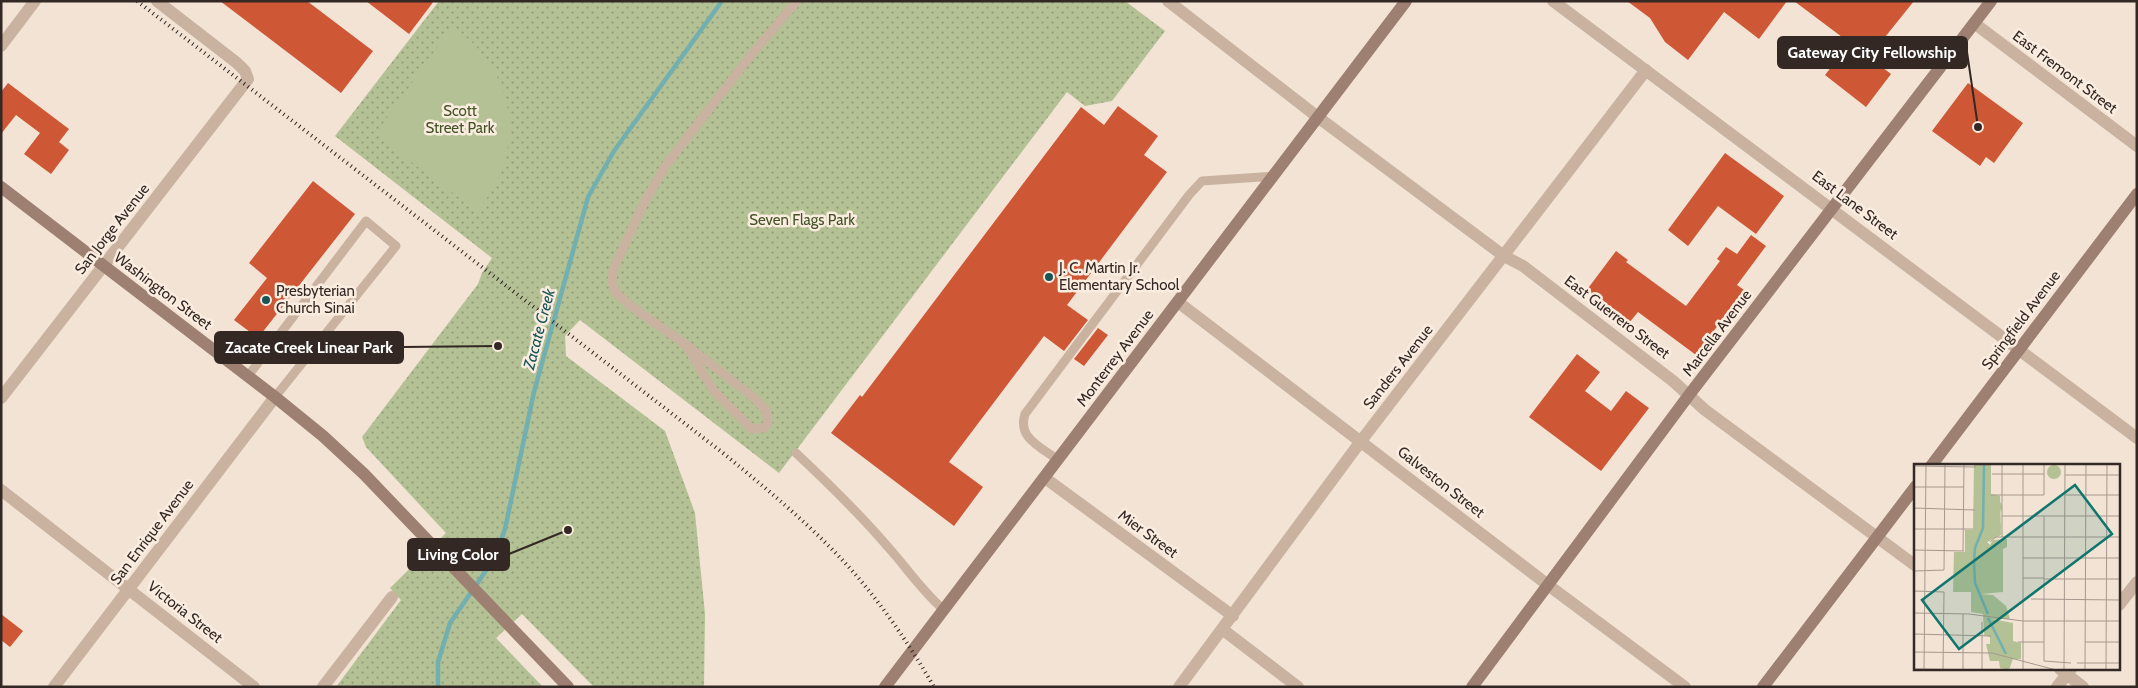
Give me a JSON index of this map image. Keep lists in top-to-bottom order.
{
  "streets": {
    "street": [
      "East Fremont Street",
      "East Lane Street",
      "San Jorge Avenue",
      "Washington Street",
      "East Guerrero Street",
      "Springfield Avenue",
      "Marcella Avenue",
      "Monterrey Avenue",
      "Sanders Avenue",
      "Galveston Street",
      "San Enrique Avenue",
      "Mier Street",
      "Victoria Street"
    ]
  },
  "crossings": [
    ["East Fremont Street", "Marcella Avenue"],
    ["East Lane Street", "Springfield Avenue"],
    ["East Lane Street", "Marcella Avenue"],
    ["East Lane Street", "Sanders Avenue"],
    ["San Jorge Avenue", "Washington Street"],
    ["Washington Street", "San Enrique Avenue"],
    ["East Guerrero Street", "Marcella Avenue"],
    ["East Guerrero Street", "Monterrey Avenue"],
    ["East Guerrero Street", "Sanders Avenue"],
    ["Marcella Avenue", "Galveston Street"],
    ["Monterrey Avenue", "Galveston Street"],
    ["Monterrey Avenue", "Mier Street"],
    ["Sanders Avenue", "Galveston Street"],
    ["Sanders Avenue", "Mier Street"],
    ["San Enrique Avenue", "Victoria Street"]
  ],
  "water": ["Zacate Creek"],
  "parks": ["Scott Street Park", "Seven Flags Park"],
  "places": [
    "Gateway City Fellowship",
    "J. C. Martin Jr. Elementary School",
    "Presbyterian Church Sinai",
    "Zacate Creek Linear Park",
    "Living Color"
  ]
}
